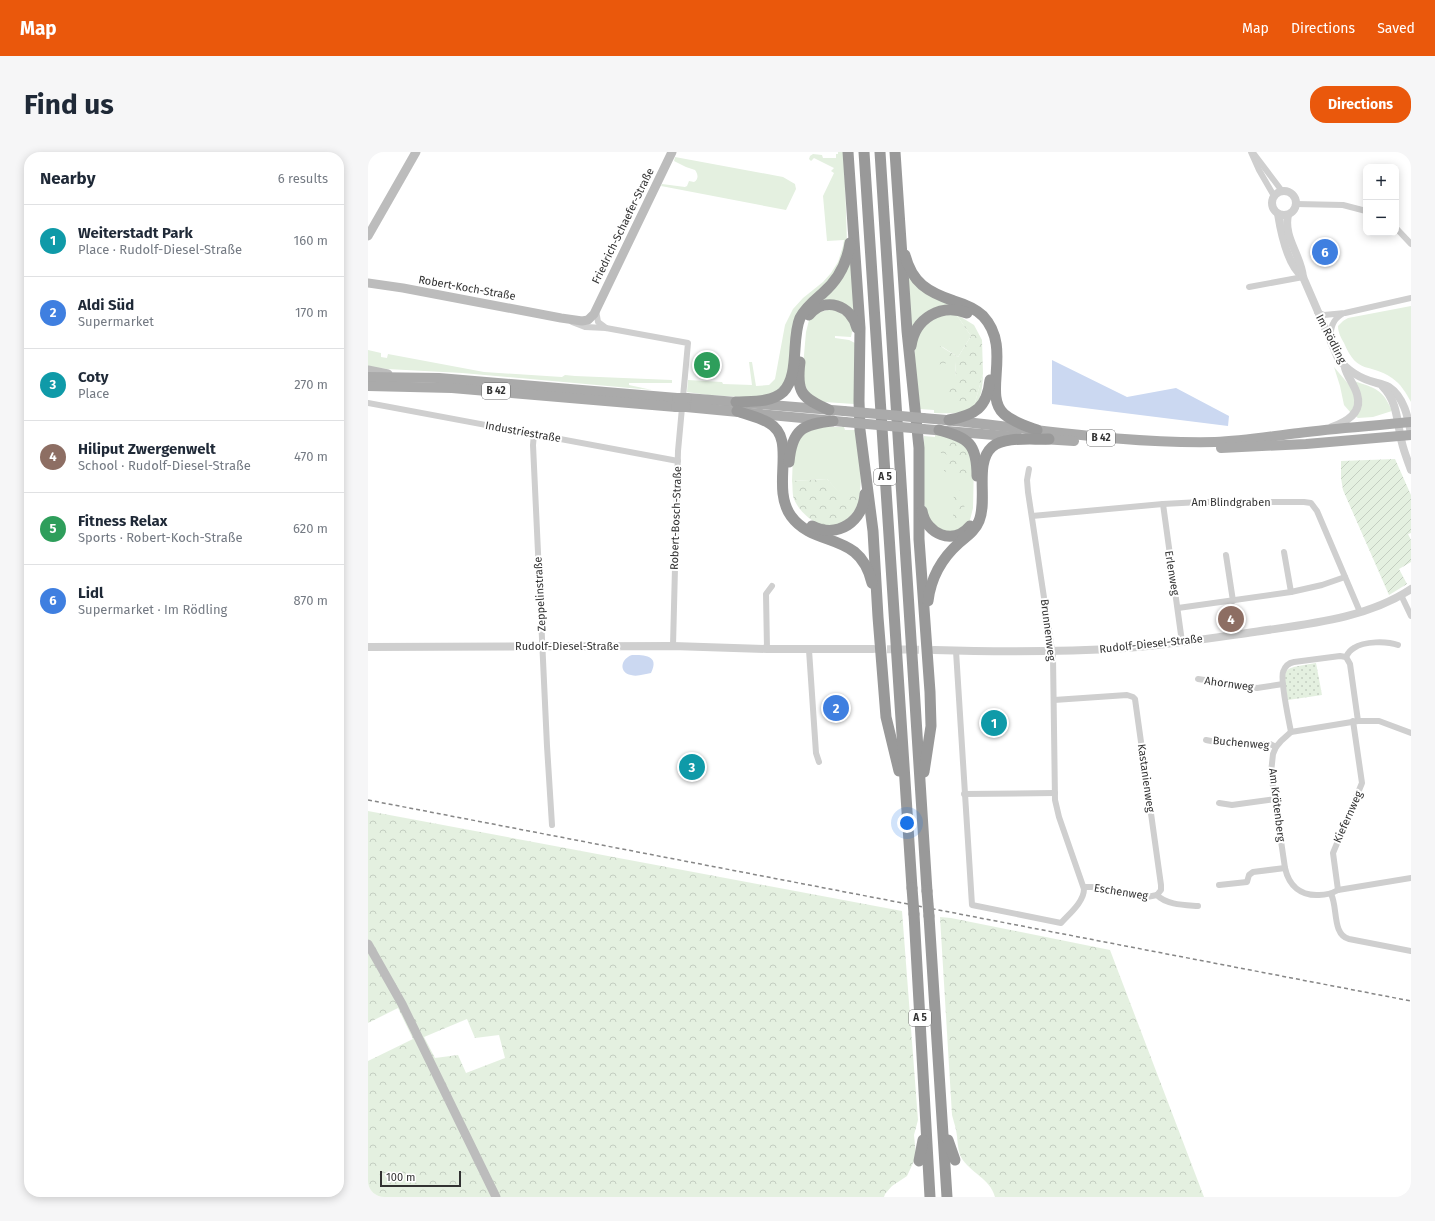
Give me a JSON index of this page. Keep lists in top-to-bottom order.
{
  "streets": {
    "highway": ["A 5"],
    "main road": ["Friedrich-Schaefer-Straße", "Robert-Koch-Straße", "B 42"],
    "street": [
      "Im Rödling",
      "Industriestraße",
      "Am Blindgraben",
      "Robert-Bosch-Straße",
      "Erlenweg",
      "Zeppelinstraße",
      "Brunnenweg",
      "Rudolf-Diesel-Straße",
      "Ahornweg",
      "Buchenweg",
      "Kastanienweg",
      "Am Krötenberg",
      "Kiefernweg",
      "Eschenweg"
    ]
  },
  "crossings": [
    ["Friedrich-Schaefer-Straße", "Robert-Koch-Straße"],
    ["Robert-Koch-Straße", "B 42"],
    ["Robert-Koch-Straße", "Robert-Bosch-Straße"],
    ["Im Rödling", "B 42"],
    ["B 42", "A 5"],
    ["B 42", "Robert-Bosch-Straße"],
    ["Industriestraße", "Robert-Bosch-Straße"],
    ["Industriestraße", "Zeppelinstraße"],
    ["Am Blindgraben", "Erlenweg"],
    ["Am Blindgraben", "Brunnenweg"],
    ["Am Blindgraben", "Rudolf-Diesel-Straße"],
    ["Robert-Bosch-Straße", "Rudolf-Diesel-Straße"],
    ["Erlenweg", "Rudolf-Diesel-Straße"],
    ["Zeppelinstraße", "Rudolf-Diesel-Straße"],
    ["Brunnenweg", "Rudolf-Diesel-Straße"],
    ["Brunnenweg", "Kastanienweg"],
    ["Brunnenweg", "Eschenweg"],
    ["Buchenweg", "Am Krötenberg"],
    ["Kastanienweg", "Eschenweg"]
  ],
  "scale_bar": "100 m",
  "page": {
    "header": "Map",
    "nav": ["Map", "Directions", "Saved"],
    "buttons": "Directions",
    "title": "Find us",
    "heading": ["Nearby", "6 results"],
    "map_buttons": ["+", "−"],
    "list": [
      {
        "mark": "1",
        "name": "Weiterstadt Park",
        "note": "Place · Rudolf-Diesel-Straße",
        "value": "160 m"
      },
      {
        "mark": "2",
        "name": "Aldi Süd",
        "note": "Supermarket",
        "value": "170 m"
      },
      {
        "mark": "3",
        "name": "Coty",
        "note": "Place",
        "value": "270 m"
      },
      {
        "mark": "4",
        "name": "Hiliput Zwergenwelt",
        "note": "School · Rudolf-Diesel-Straße",
        "value": "470 m"
      },
      {
        "mark": "5",
        "name": "Fitness Relax",
        "note": "Sports · Robert-Koch-Straße",
        "value": "620 m"
      },
      {
        "mark": "6",
        "name": "Lidl",
        "note": "Supermarket · Im Rödling",
        "value": "870 m"
      }
    ],
    "pins": [
      "6",
      "5",
      "4",
      "2",
      "1",
      "3"
    ],
    "scale": "100 m"
  }
}
